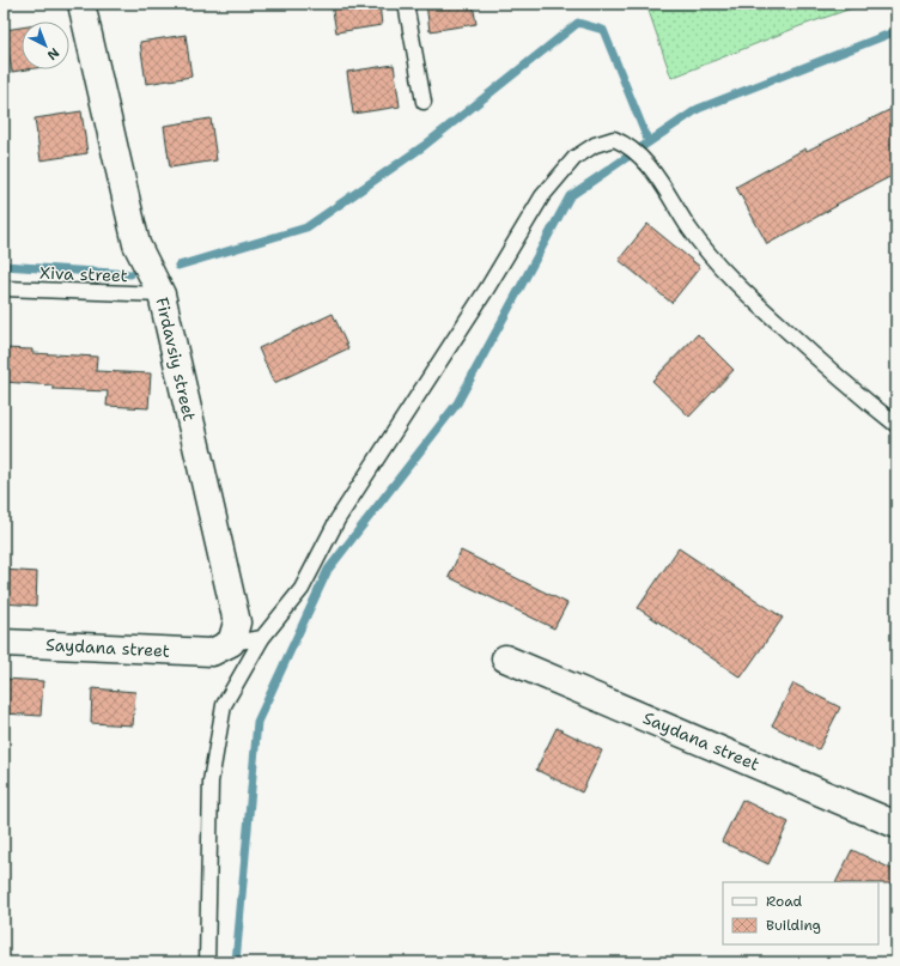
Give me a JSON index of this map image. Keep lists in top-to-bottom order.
{
  "streets": {
    "street": ["Firdavsiy street", "Saydana street"],
    "lane": ["Xiva street"]
  },
  "crossings": [
    ["Xiva street", "Firdavsiy street"],
    ["Firdavsiy street", "Saydana street"]
  ],
  "legend": ["Road", "Building"],
  "north": "bottom right"
}
